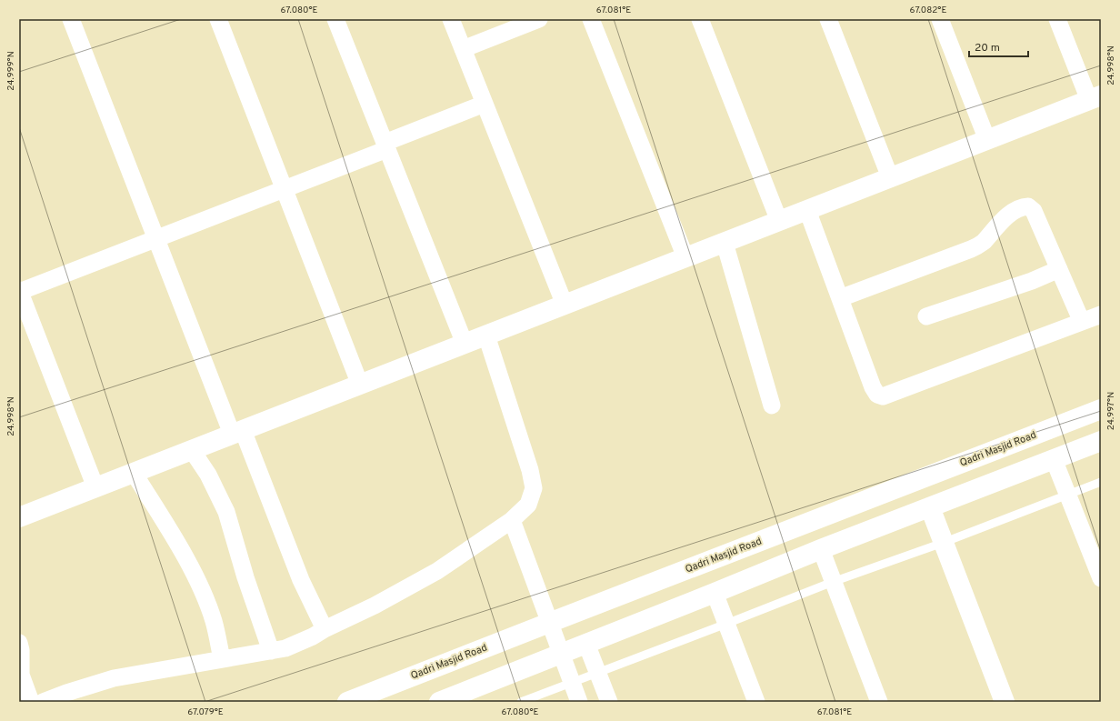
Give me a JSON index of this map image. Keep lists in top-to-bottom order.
{
  "streets": {
    "street": ["Qadri Masjid Road"]
  },
  "scale_bar": "20 m",
  "coordinates": [
    "67.080°E",
    "67.081°E",
    "67.082°E",
    "24.998°N",
    "24.999°N",
    "24.997°N",
    "67.079°E"
  ]
}
